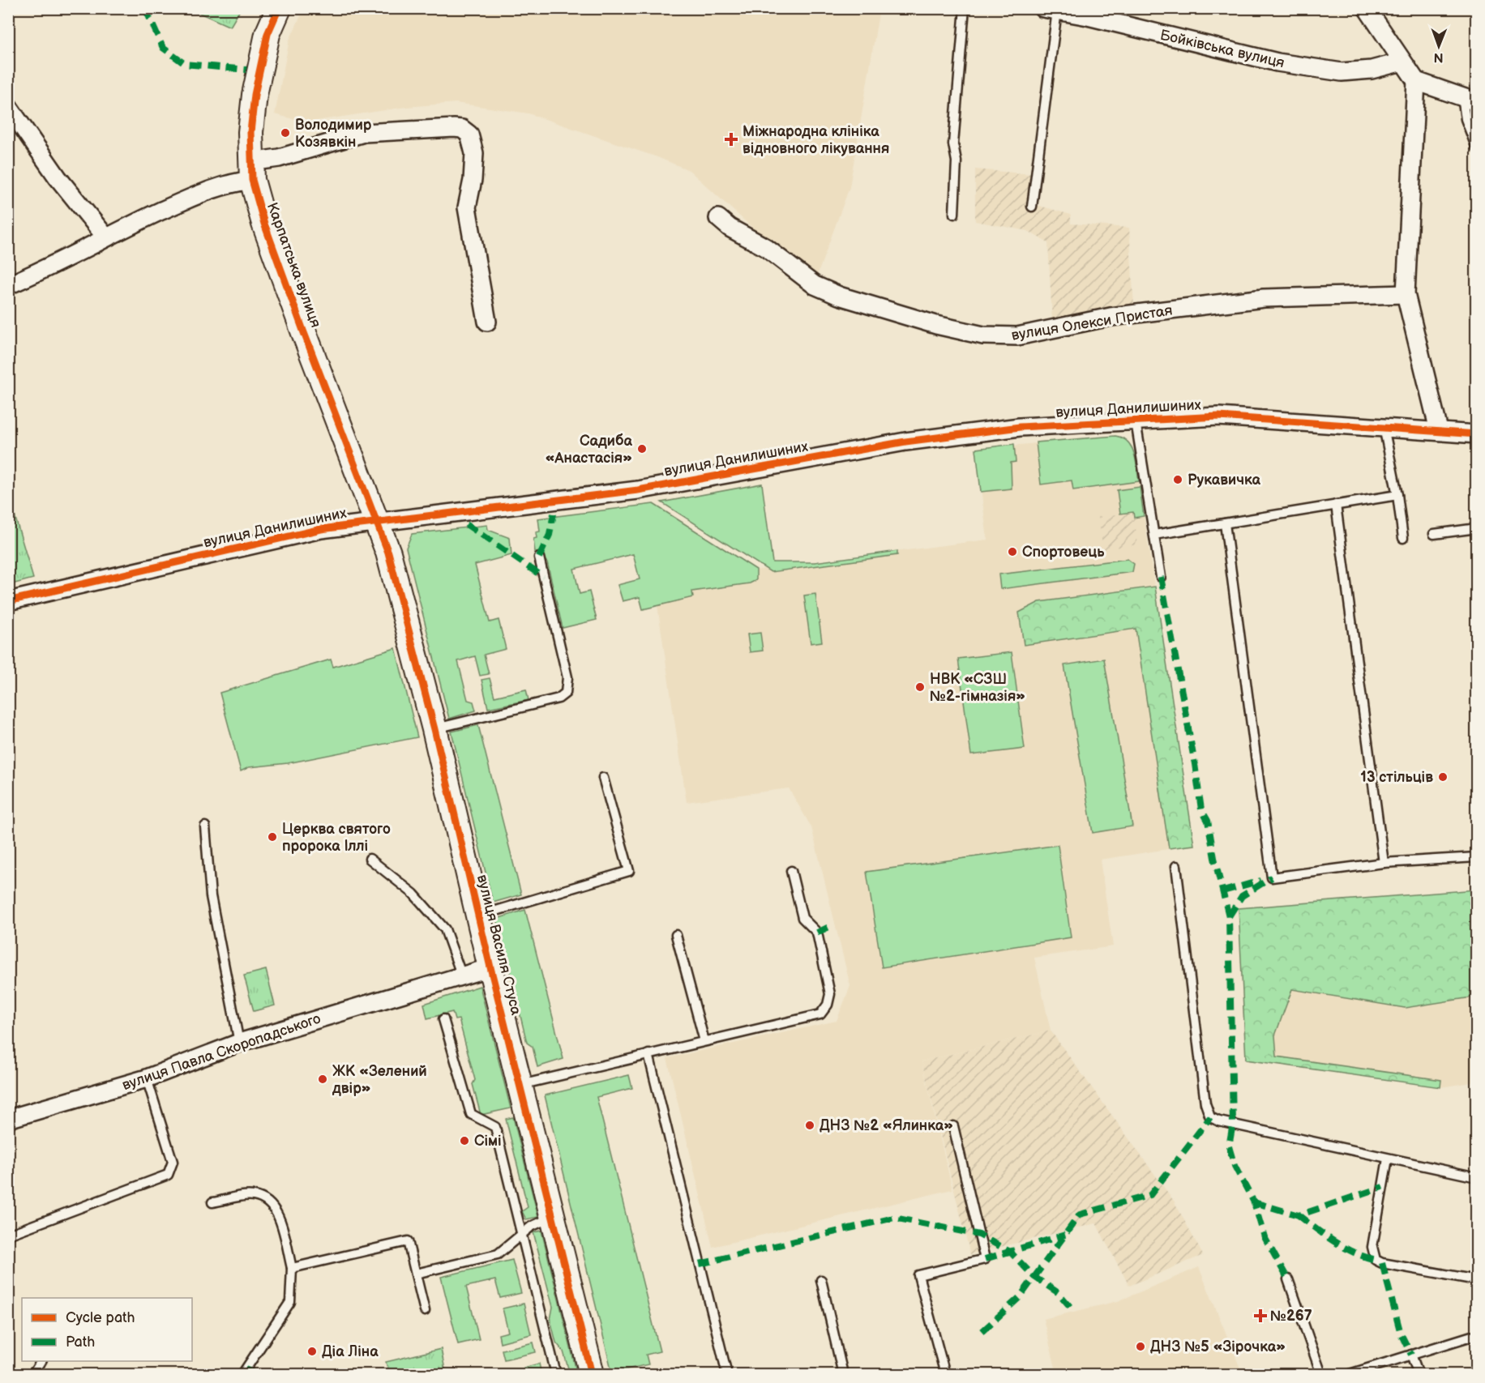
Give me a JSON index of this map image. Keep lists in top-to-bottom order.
{
  "streets": {
    "street": [
      "Бойківська вулиця",
      "Карпатська вулиця",
      "вулиця Олекси Пристая",
      "вулиця Данилишиних",
      "вулиця Василя Стуса",
      "вулиця Павла Скоропадського"
    ]
  },
  "crossings": [
    ["Карпатська вулиця", "вулиця Данилишиних"],
    ["Карпатська вулиця", "вулиця Василя Стуса"],
    ["вулиця Данилишиних", "вулиця Василя Стуса"],
    ["вулиця Василя Стуса", "вулиця Павла Скоропадського"]
  ],
  "places": {
    "other": [
      "Володимир Козявкін",
      "Садиба «Анастасія»",
      "Рукавичка",
      "Спортовець",
      "НВК «СЗШ №2-гімназія»",
      "13 стільців",
      "Церква святого пророка Іллі",
      "ЖК «Зелений двір»",
      "ДНЗ №2 «Ялинка»",
      "Сімі",
      "ДНЗ №5 «Зірочка»",
      "Діа Ліна"
    ],
    "health": ["Міжнародна клініка відновного лікування", "№267"]
  },
  "legend": ["Cycle path", "Path"],
  "north": "bottom"
}
